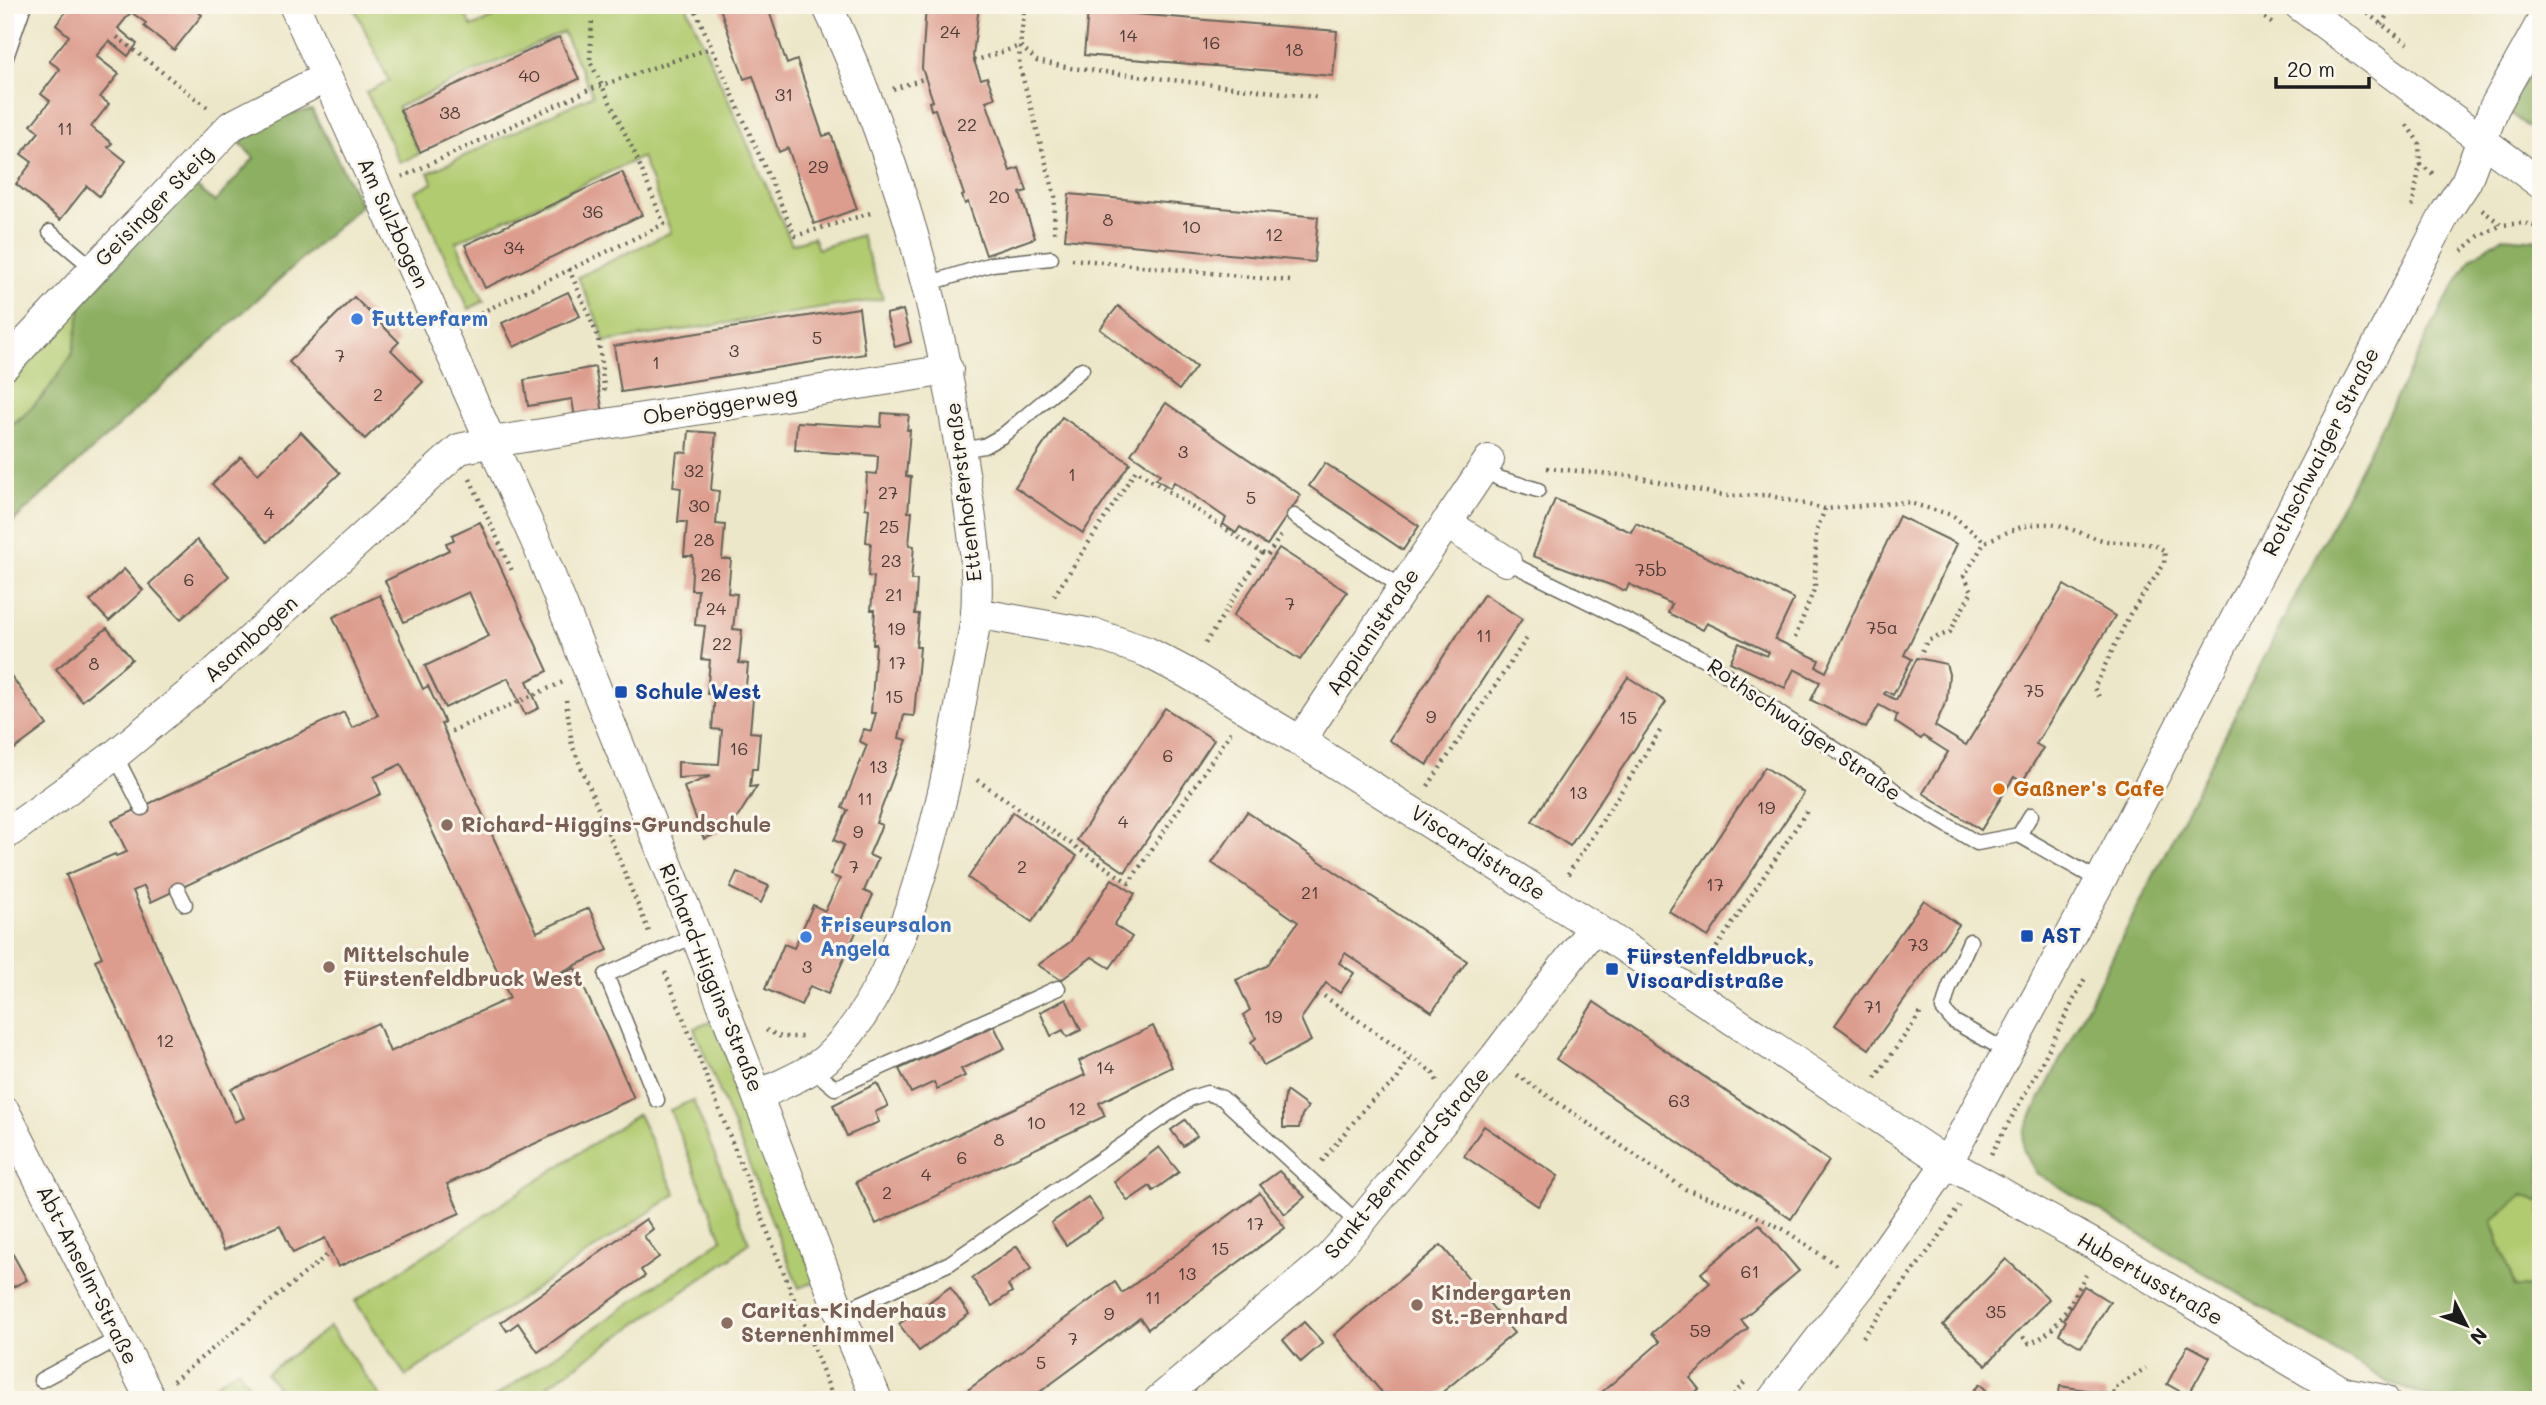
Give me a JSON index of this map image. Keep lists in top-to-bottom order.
{
  "streets": {
    "street": [
      "Geisinger Steig",
      "Am Sulzbogen",
      "Oberöggerweg",
      "Rothschwaiger Straße",
      "Ettenhoferstraße",
      "Appianistraße",
      "Asambogen",
      "Viscardistraße",
      "Richard-Higgins-Straße",
      "Sankt-Bernhard-Straße",
      "Abt-Anselm-Straße",
      "Hubertusstraße"
    ]
  },
  "crossings": [
    ["Geisinger Steig", "Am Sulzbogen"],
    ["Am Sulzbogen", "Oberöggerweg"],
    ["Am Sulzbogen", "Richard-Higgins-Straße"],
    ["Oberöggerweg", "Ettenhoferstraße"],
    ["Oberöggerweg", "Richard-Higgins-Straße"],
    ["Rothschwaiger Straße", "Viscardistraße"],
    ["Rothschwaiger Straße", "Hubertusstraße"],
    ["Ettenhoferstraße", "Viscardistraße"],
    ["Ettenhoferstraße", "Richard-Higgins-Straße"],
    ["Appianistraße", "Viscardistraße"],
    ["Viscardistraße", "Sankt-Bernhard-Straße"],
    ["Viscardistraße", "Hubertusstraße"]
  ],
  "places": {
    "other": [
      "Futterfarm",
      "Gaßner's Cafe",
      "Richard-Higgins-Grundschule",
      "Friseursalon Angela",
      "Mittelschule Fürstenfeldbruck West",
      "Kindergarten St.-Bernhard",
      "Caritas-Kinderhaus Sternenhimmel"
    ],
    "transit": ["Schule West", "AST", "Fürstenfeldbruck, Viscardistraße"]
  },
  "house_numbers": [
    "24",
    "14",
    "16",
    "18",
    "40",
    "31",
    "38",
    "22",
    "11",
    "29",
    "20",
    "36",
    "8",
    "10",
    "12",
    "34",
    "5",
    "3",
    "7",
    "1",
    "2",
    "3",
    "32",
    "1",
    "27",
    "5",
    "30",
    "4",
    "25",
    "28",
    "23",
    "75b",
    "26",
    "6",
    "21",
    "7",
    "24",
    "75a",
    "19",
    "11",
    "22",
    "17",
    "8",
    "75",
    "15",
    "9",
    "15",
    "16",
    "6",
    "13",
    "13",
    "11",
    "19",
    "4",
    "9",
    "7",
    "2",
    "17",
    "21",
    "73",
    "3",
    "71",
    "19",
    "12",
    "14",
    "63",
    "12",
    "10",
    "8",
    "6",
    "4",
    "2",
    "17",
    "15",
    "61",
    "13",
    "11",
    "35",
    "9",
    "59",
    "7",
    "5"
  ],
  "scale_bar": "20 m",
  "north": "bottom right"
}
